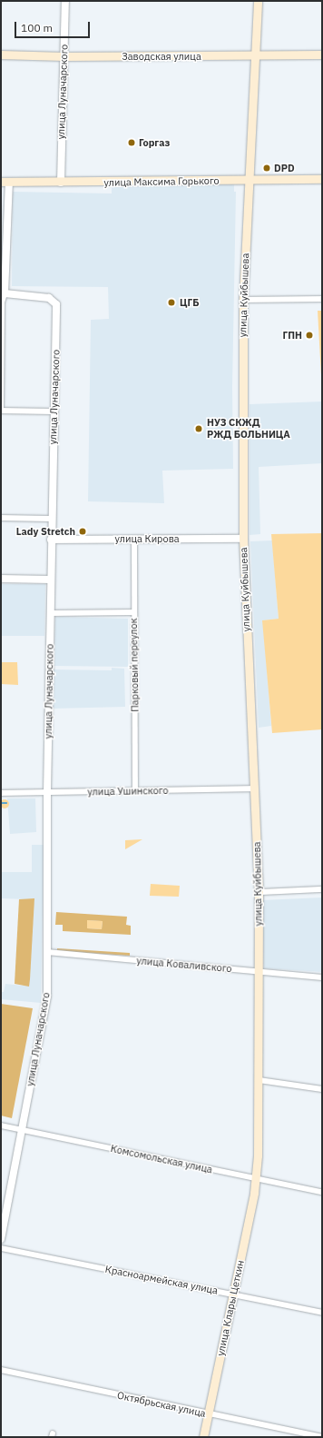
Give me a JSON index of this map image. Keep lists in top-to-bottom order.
{
  "streets": {
    "main road": [
      "Заводская улица",
      "улица Максима Горького",
      "улица Куйбышева",
      "улица Клары Цеткин"
    ],
    "street": [
      "улица Луначарского",
      "улица Кирова",
      "Парковый переулок",
      "улица Ушинского",
      "улица Коваливского",
      "Комсомольская улица",
      "Красноармейская улица",
      "Октябрьская улица"
    ]
  },
  "crossings": [
    ["Заводская улица", "улица Луначарского"],
    ["Заводская улица", "улица Куйбышева"],
    ["улица Луначарского", "улица Максима Горького"],
    ["улица Луначарского", "улица Кирова"],
    ["улица Луначарского", "улица Ушинского"],
    ["улица Луначарского", "улица Коваливского"],
    ["улица Луначарского", "Комсомольская улица"],
    ["улица Максима Горького", "улица Куйбышева"],
    ["улица Куйбышева", "улица Кирова"],
    ["улица Куйбышева", "улица Ушинского"],
    ["улица Куйбышева", "улица Коваливского"],
    ["улица Куйбышева", "Комсомольская улица"],
    ["улица Куйбышева", "улица Клары Цеткин"],
    ["улица Кирова", "Парковый переулок"],
    ["Парковый переулок", "улица Ушинского"],
    ["Комсомольская улица", "улица Клары Цеткин"],
    ["Красноармейская улица", "улица Клары Цеткин"],
    ["улица Клары Цеткин", "Октябрьская улица"]
  ],
  "places": [
    "Горгаз",
    "DPD",
    "ЦГБ",
    "ГПН",
    "НУЗ СКЖД РЖД БОЛЬНИЦА",
    "Lady Stretch"
  ],
  "scale_bar": "100 m"
}
